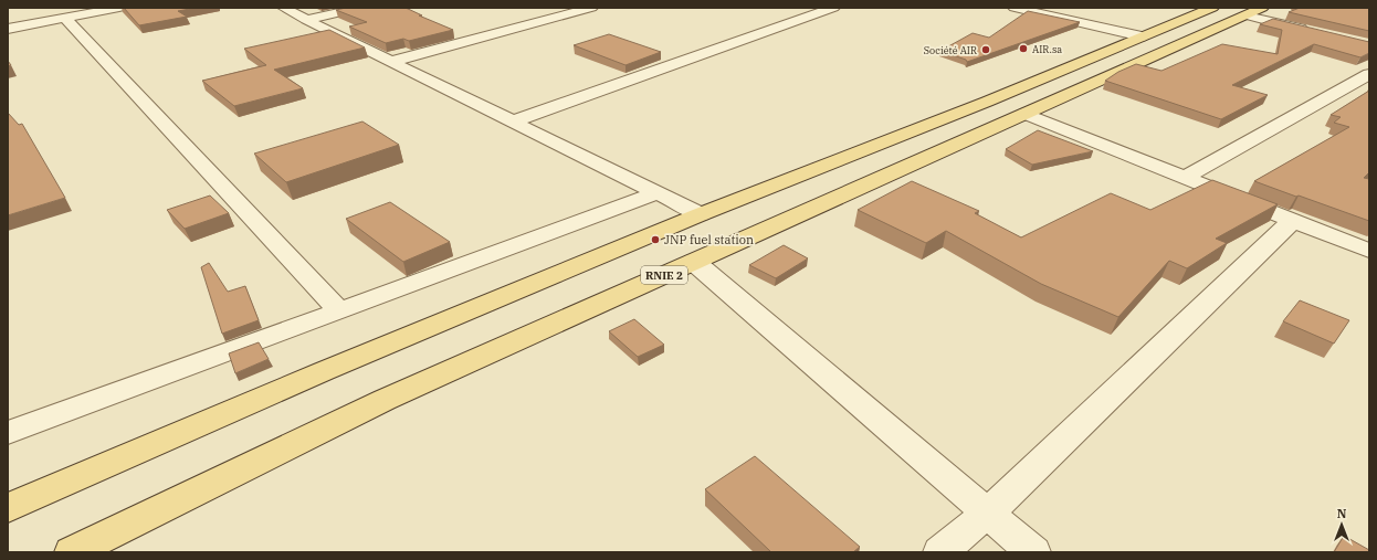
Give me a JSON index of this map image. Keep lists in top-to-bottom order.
{
  "streets": {
    "main road": ["RNIE 2"]
  },
  "places": ["AIR.sa", "Société AIR", "JNP fuel station"],
  "north": "top"
}
